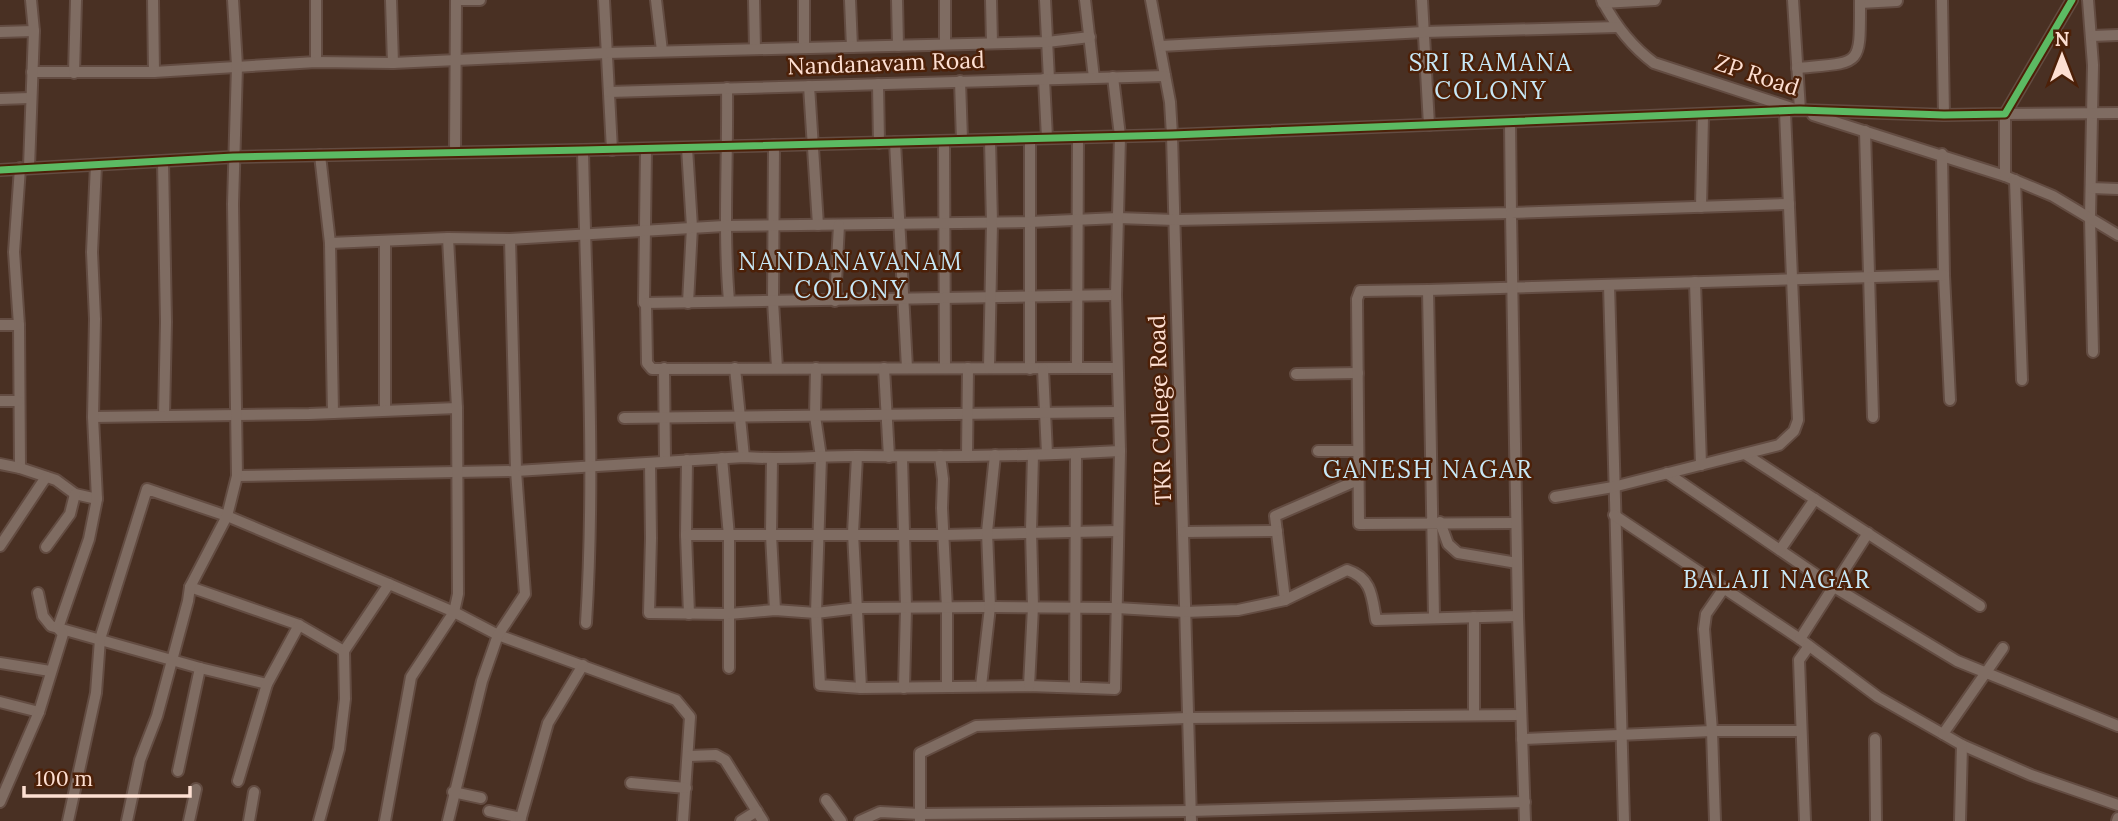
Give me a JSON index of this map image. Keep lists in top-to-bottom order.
{
  "streets": {
    "street": ["Nandanavam Road", "ZP Road", "TKR College Road"]
  },
  "crossings": [
    ["Nandanavam Road", "TKR College Road"]
  ],
  "districts": [
    "SRI RAMANA COLONY",
    "NANDANAVANAM COLONY",
    "GANESH NAGAR",
    "BALAJI NAGAR"
  ],
  "scale_bar": "100 m",
  "north": "top"
}
